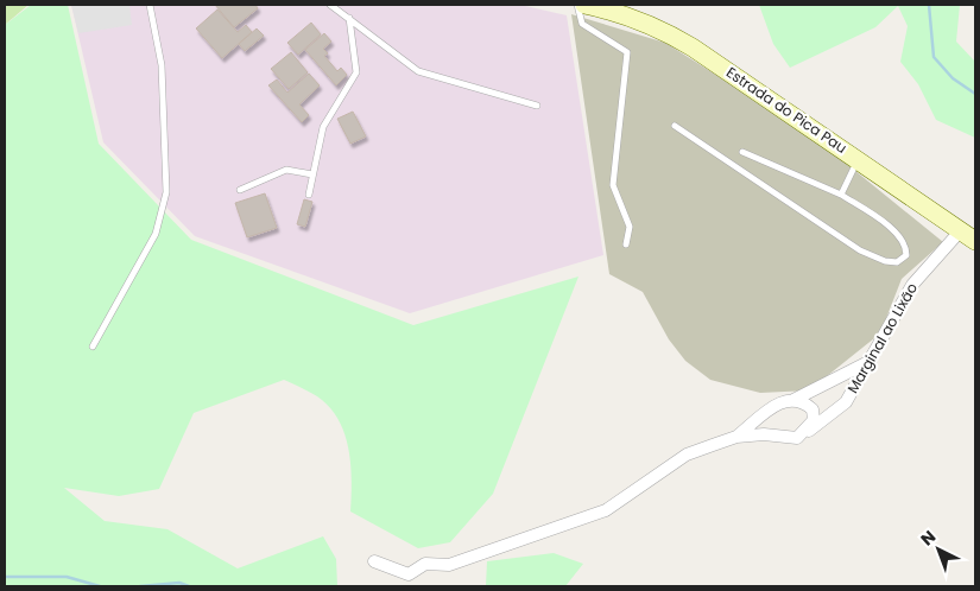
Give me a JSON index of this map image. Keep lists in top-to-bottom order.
{
  "streets": {
    "main road": ["Estrada do Pica Pau"],
    "street": ["Marginal ao Lixão"]
  },
  "crossings": [
    ["Estrada do Pica Pau", "Marginal ao Lixão"]
  ],
  "north": "top left"
}
